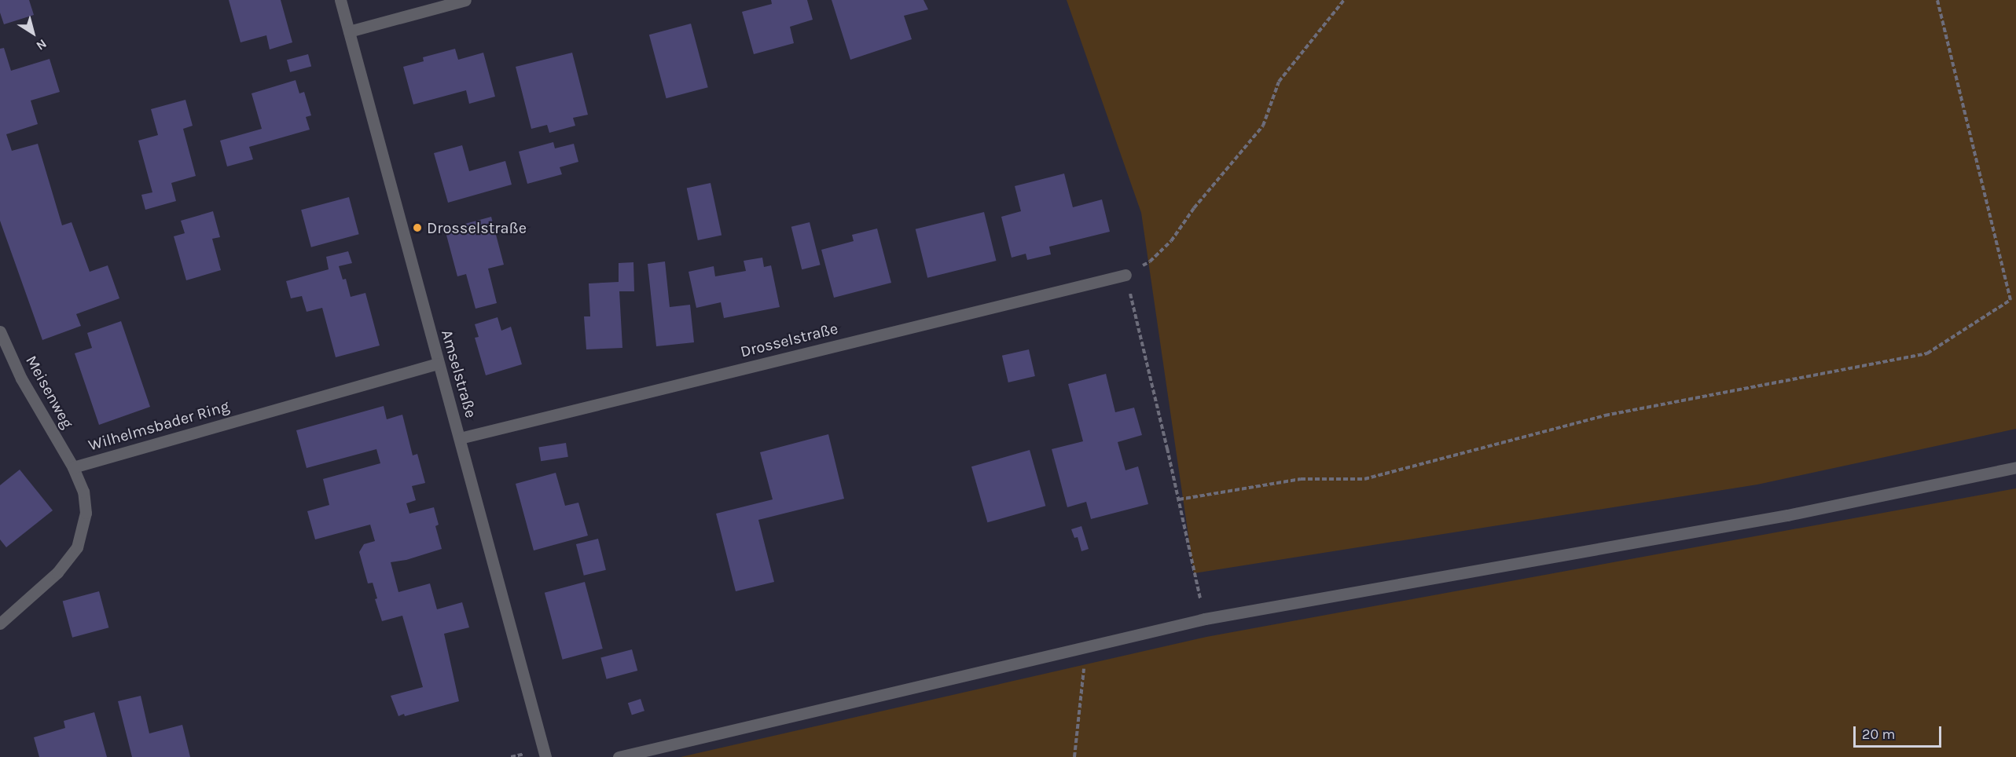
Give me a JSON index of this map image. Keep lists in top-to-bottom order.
{
  "streets": {
    "street": [
      "Drosselstraße",
      "Amselstraße",
      "Meisenweg",
      "Wilhelmsbader Ring"
    ]
  },
  "crossings": [
    ["Drosselstraße", "Amselstraße"],
    ["Amselstraße", "Wilhelmsbader Ring"],
    ["Meisenweg", "Wilhelmsbader Ring"]
  ],
  "places": ["Drosselstraße"],
  "scale_bar": "20 m",
  "north": "bottom right"
}
